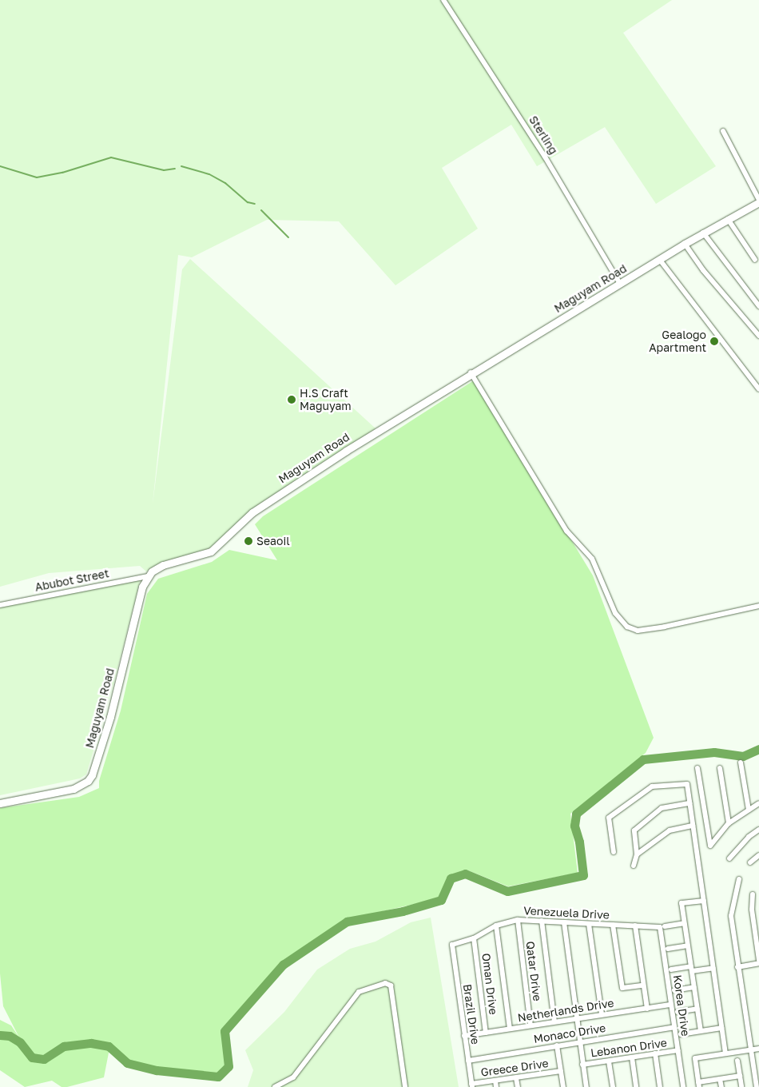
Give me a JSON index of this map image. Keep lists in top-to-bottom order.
{
  "streets": {
    "main road": ["Maguyam Road"],
    "street": [
      "Sterling",
      "Abubot Street",
      "Venezuela Drive",
      "Qatar Drive",
      "Oman Drive",
      "Korea Drive",
      "Netherlands Drive",
      "Brazil Drive",
      "Monaco Drive",
      "Lebanon Drive",
      "Greece Drive"
    ]
  },
  "crossings": [
    ["Sterling", "Maguyam Road"],
    ["Maguyam Road", "Abubot Street"],
    ["Venezuela Drive", "Qatar Drive"],
    ["Venezuela Drive", "Oman Drive"],
    ["Venezuela Drive", "Korea Drive"],
    ["Venezuela Drive", "Brazil Drive"],
    ["Qatar Drive", "Netherlands Drive"],
    ["Oman Drive", "Netherlands Drive"],
    ["Korea Drive", "Netherlands Drive"],
    ["Korea Drive", "Monaco Drive"],
    ["Korea Drive", "Lebanon Drive"],
    ["Netherlands Drive", "Brazil Drive"],
    ["Brazil Drive", "Monaco Drive"],
    ["Brazil Drive", "Greece Drive"]
  ],
  "places": ["Gealogo Apartment", "H.S Craft Maguyam", "Seaoil"]
}
